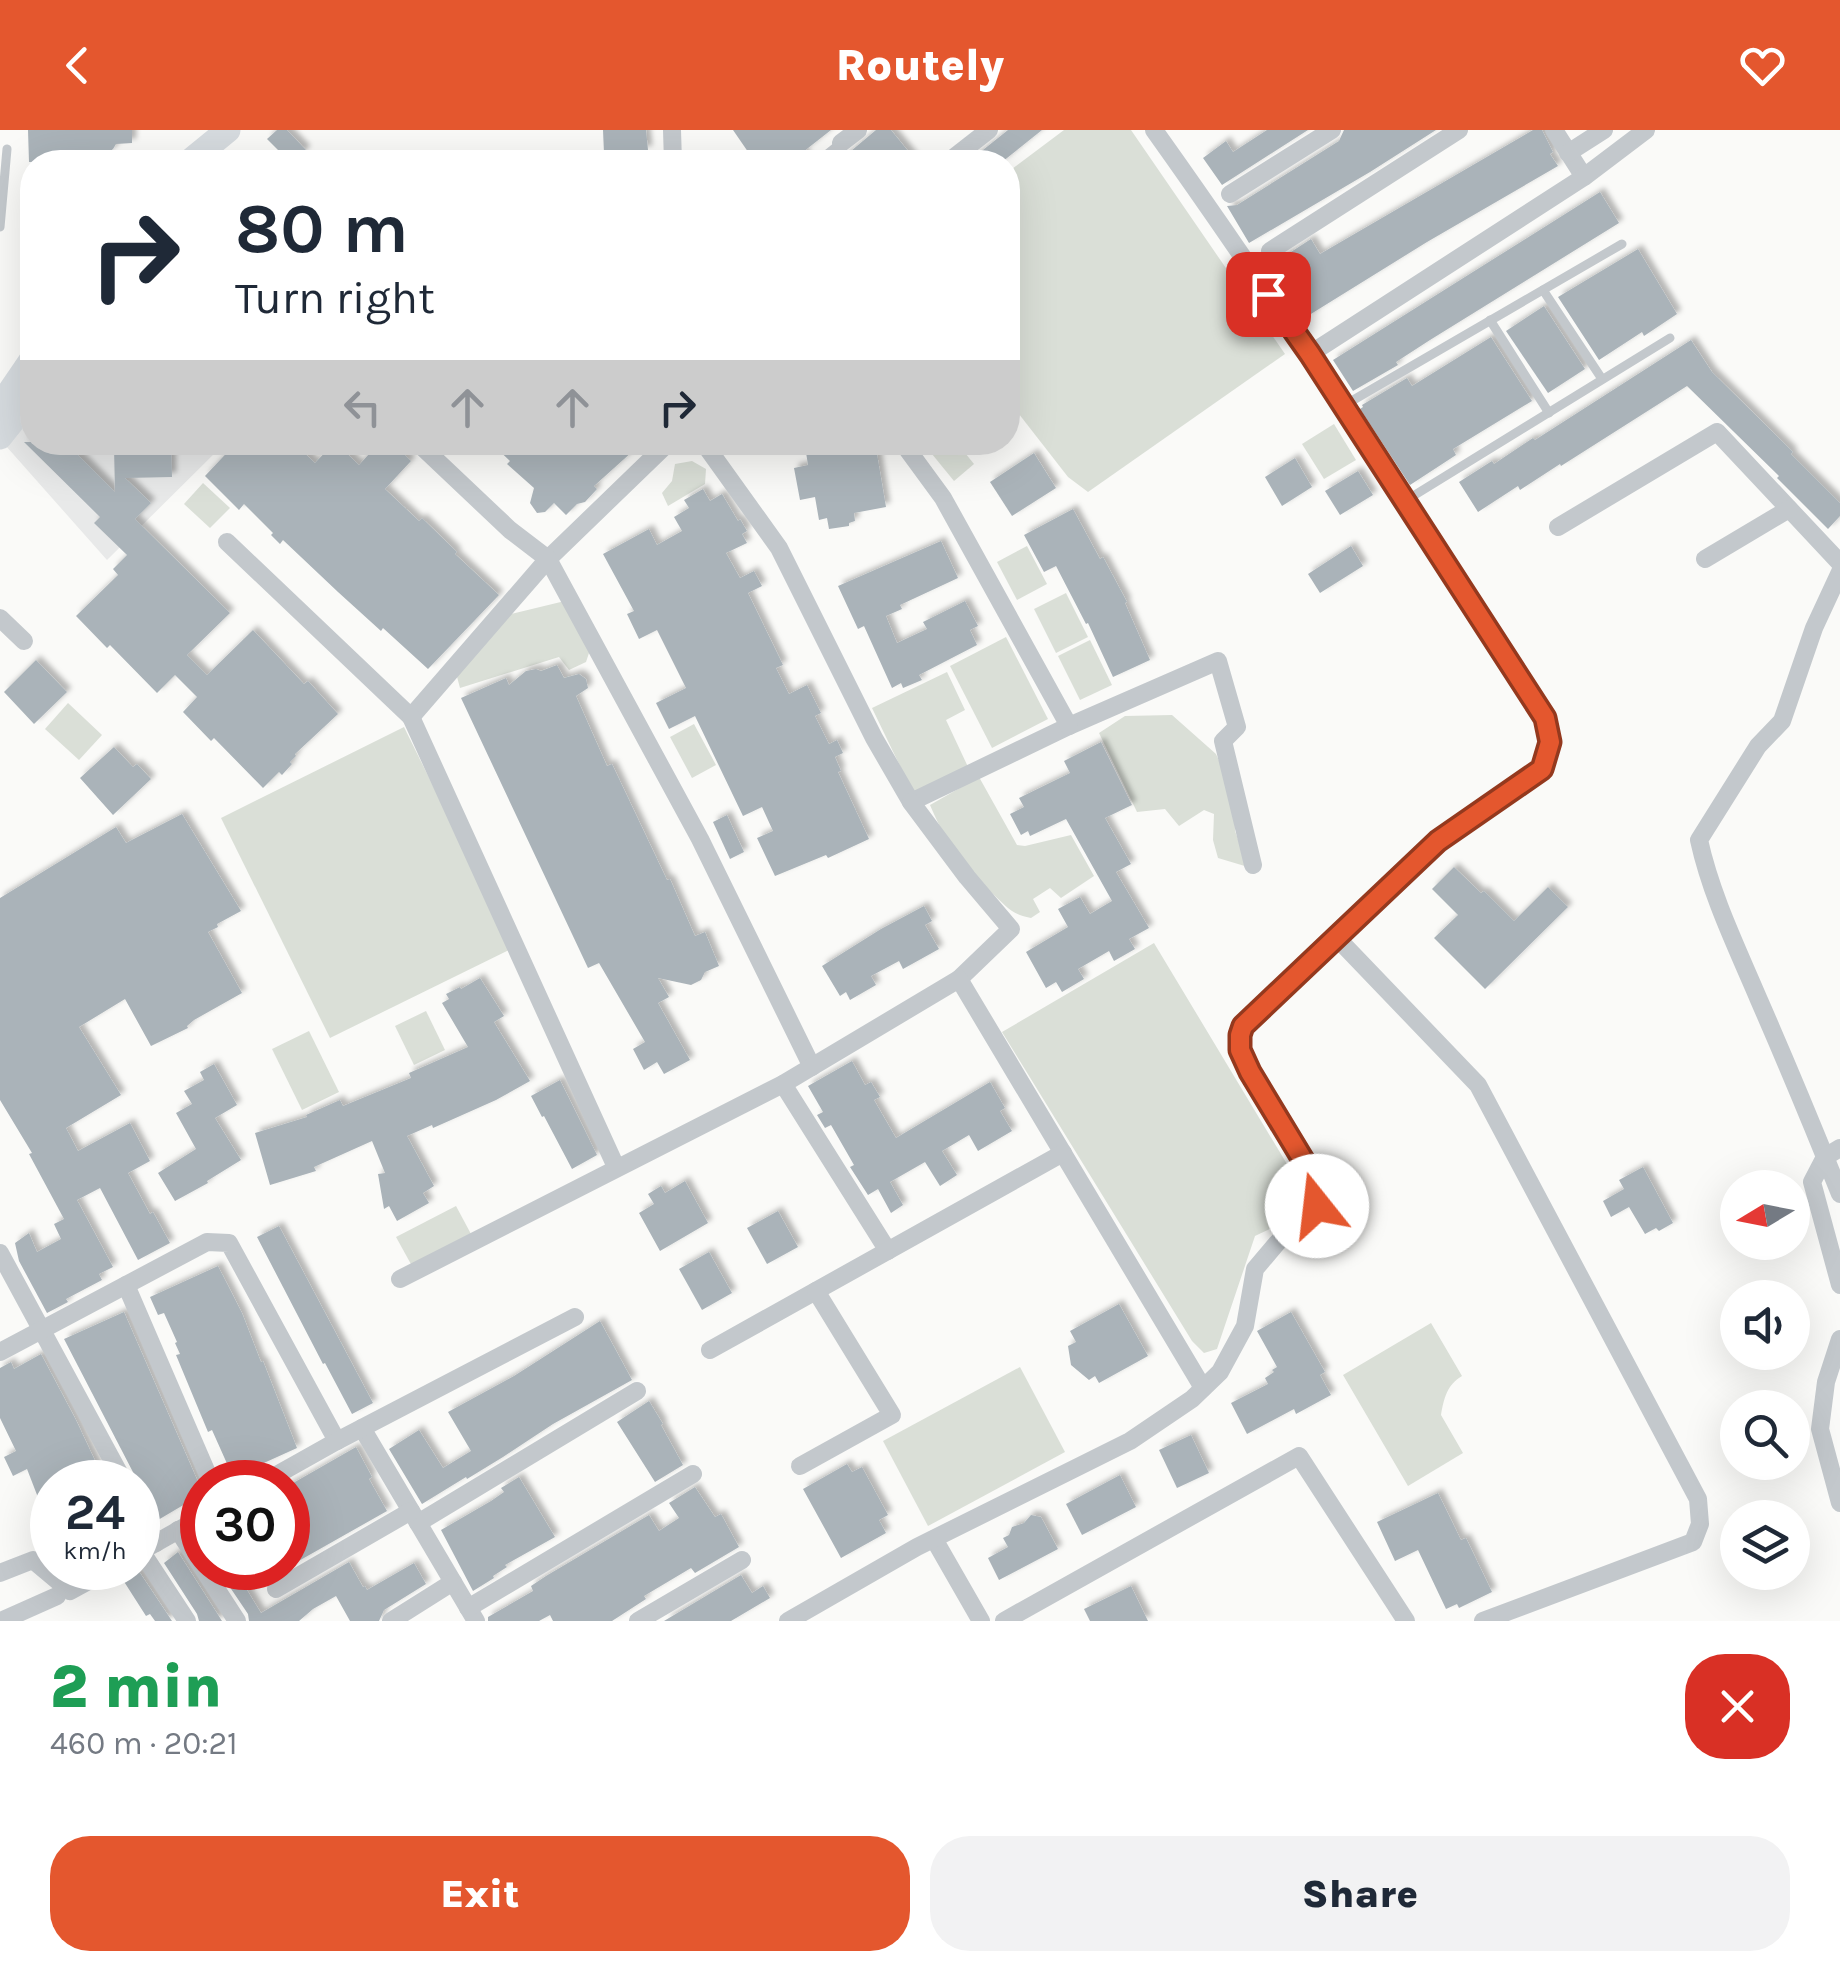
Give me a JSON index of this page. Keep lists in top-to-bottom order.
{
  "north": "left",
  "page": {
    "header": "Routely",
    "turn": ["80 m", "Turn right"],
    "speed": "24 km/h",
    "limit": "30",
    "heading": ["2 min", "460 m · 20:21"],
    "buttons": ["Exit", "Share"]
  }
}
